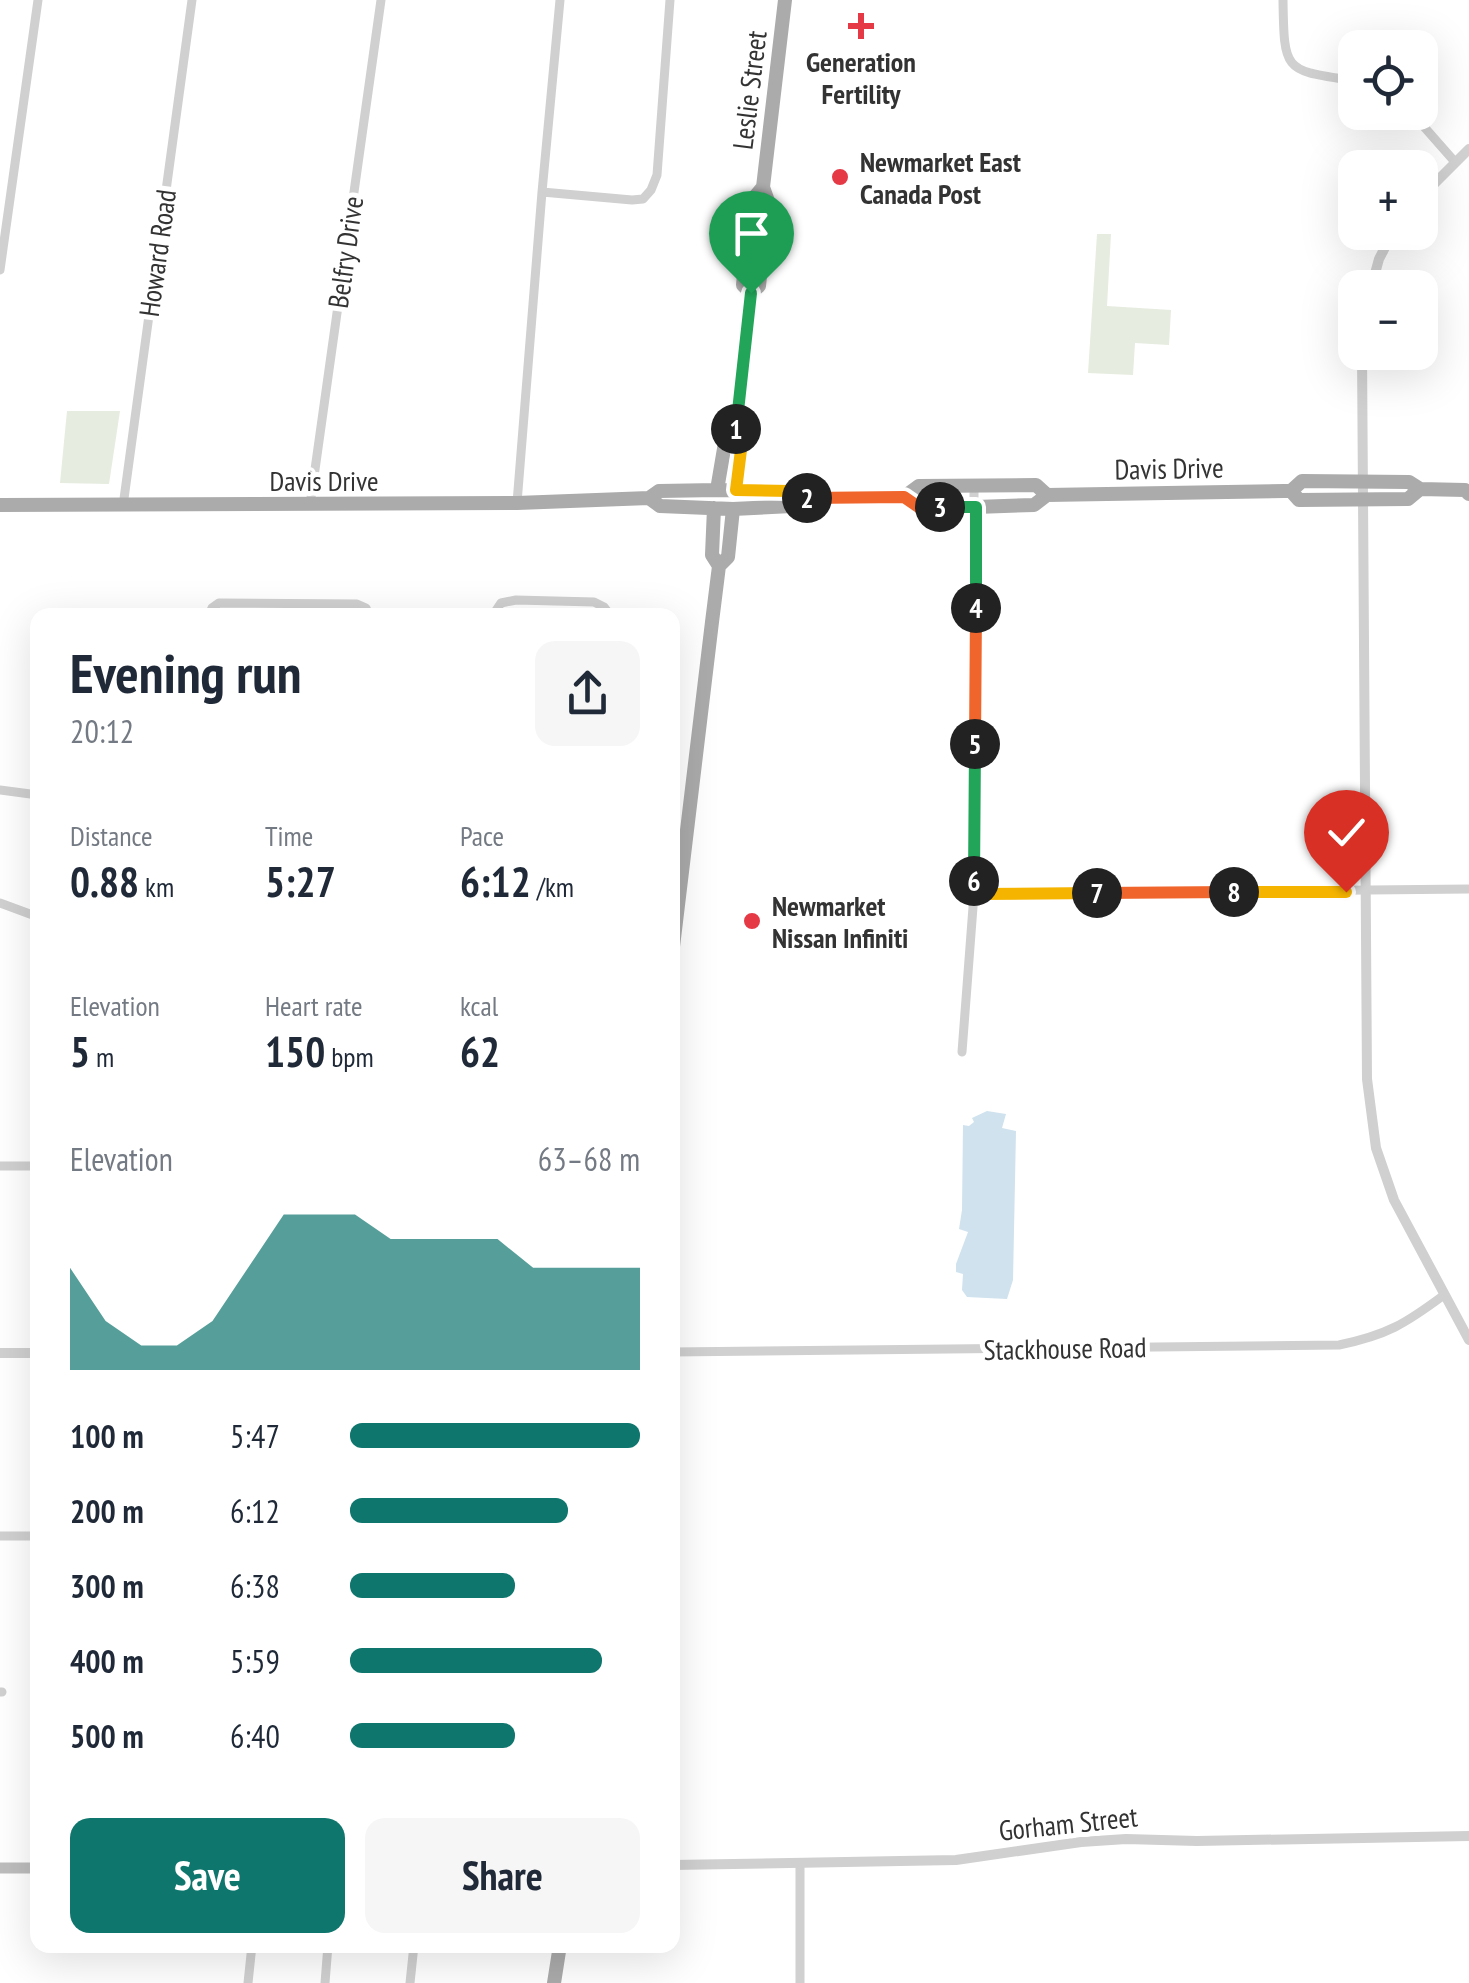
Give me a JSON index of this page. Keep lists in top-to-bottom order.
{
  "streets": {
    "main road": ["Leslie Street", "Davis Drive"],
    "street": [
      "Belfry Drive",
      "Howard Road",
      "Stackhouse Road",
      "Gorham Street"
    ]
  },
  "crossings": [
    ["Leslie Street", "Davis Drive"],
    ["Belfry Drive", "Davis Drive"],
    ["Howard Road", "Davis Drive"]
  ],
  "places": {
    "health": ["Generation Fertility"],
    "other": ["Newmarket East Canada Post", "Newmarket Nissan Infiniti"]
  },
  "page": {
    "map_buttons": ["+", "−"],
    "pins": [
      "1",
      "2",
      "3",
      "4",
      "5",
      "6",
      "8",
      "7"
    ],
    "heading": ["Evening run", "20:12"],
    "stats": [
      ["Distance", "0.88 km"],
      ["Time", "5:27"],
      ["Pace", "6:12 /km"],
      ["Elevation", "5 m"],
      ["Heart rate", "150 bpm"],
      ["kcal", "62"]
    ],
    "chart": ["Elevation", "63–68 m"],
    "list": [
      {
        "name": "100 m",
        "note": "5:47"
      },
      {
        "name": "200 m",
        "note": "6:12"
      },
      {
        "name": "300 m",
        "note": "6:38"
      },
      {
        "name": "400 m",
        "note": "5:59"
      },
      {
        "name": "500 m",
        "note": "6:40"
      }
    ],
    "buttons": ["Save", "Share"]
  }
}
